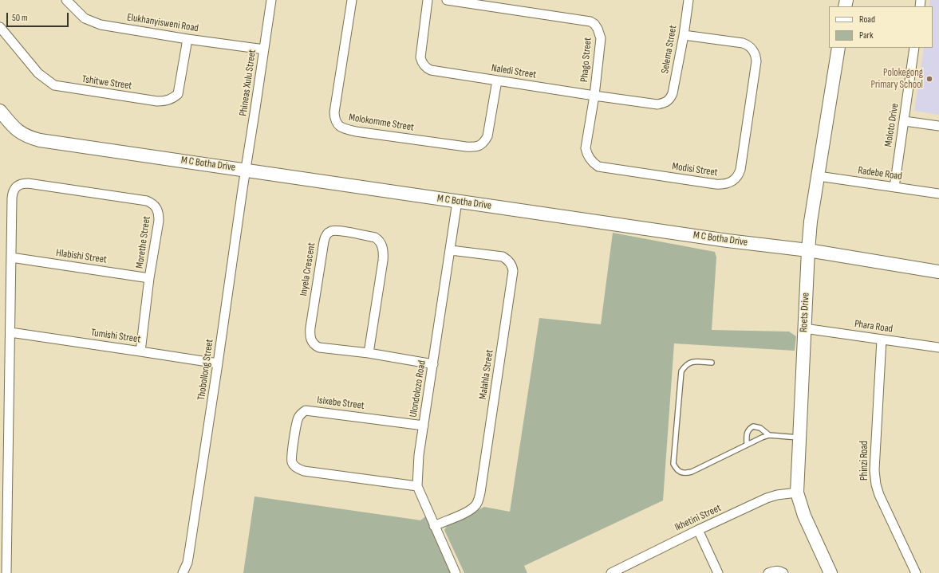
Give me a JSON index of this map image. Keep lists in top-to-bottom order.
{
  "streets": {
    "street": [
      "Elukhanyisweni Road",
      "Selema Street",
      "Phago Street",
      "Naledi Street",
      "Tshitwe Street",
      "Phineas Xulu Street",
      "Molokomme Street",
      "Moloto Drive",
      "M C Botha Drive",
      "Modisi Street",
      "Radebe Road",
      "Morethe Street",
      "Hlabishi Street",
      "Inyela Crescent",
      "Roets Drive",
      "Phara Road",
      "Tumishi Street",
      "Thobollong Street",
      "Malahla Street",
      "Ulondolozo Road",
      "Isixebe Street",
      "Phinzi Road",
      "Ikhetini Street"
    ]
  },
  "crossings": [
    ["Elukhanyisweni Road", "Tshitwe Street"],
    ["Elukhanyisweni Road", "Phineas Xulu Street"],
    ["Selema Street", "Naledi Street"],
    ["Selema Street", "Modisi Street"],
    ["Phago Street", "Naledi Street"],
    ["Phago Street", "Modisi Street"],
    ["Naledi Street", "Molokomme Street"],
    ["Naledi Street", "Modisi Street"],
    ["Phineas Xulu Street", "M C Botha Drive"],
    ["Phineas Xulu Street", "Thobollong Street"],
    ["Moloto Drive", "Radebe Road"],
    ["M C Botha Drive", "Roets Drive"],
    ["M C Botha Drive", "Thobollong Street"],
    ["M C Botha Drive", "Ulondolozo Road"],
    ["Radebe Road", "Roets Drive"],
    ["Morethe Street", "Hlabishi Street"],
    ["Morethe Street", "Tumishi Street"],
    ["Inyela Crescent", "Ulondolozo Road"],
    ["Roets Drive", "Phara Road"],
    ["Roets Drive", "Ikhetini Street"],
    ["Phara Road", "Phinzi Road"],
    ["Tumishi Street", "Thobollong Street"],
    ["Malahla Street", "Ulondolozo Road"],
    ["Ulondolozo Road", "Isixebe Street"]
  ],
  "places": ["Polokegong Primary School"],
  "legend": ["Road", "Park"],
  "scale_bar": "50 m"
}
